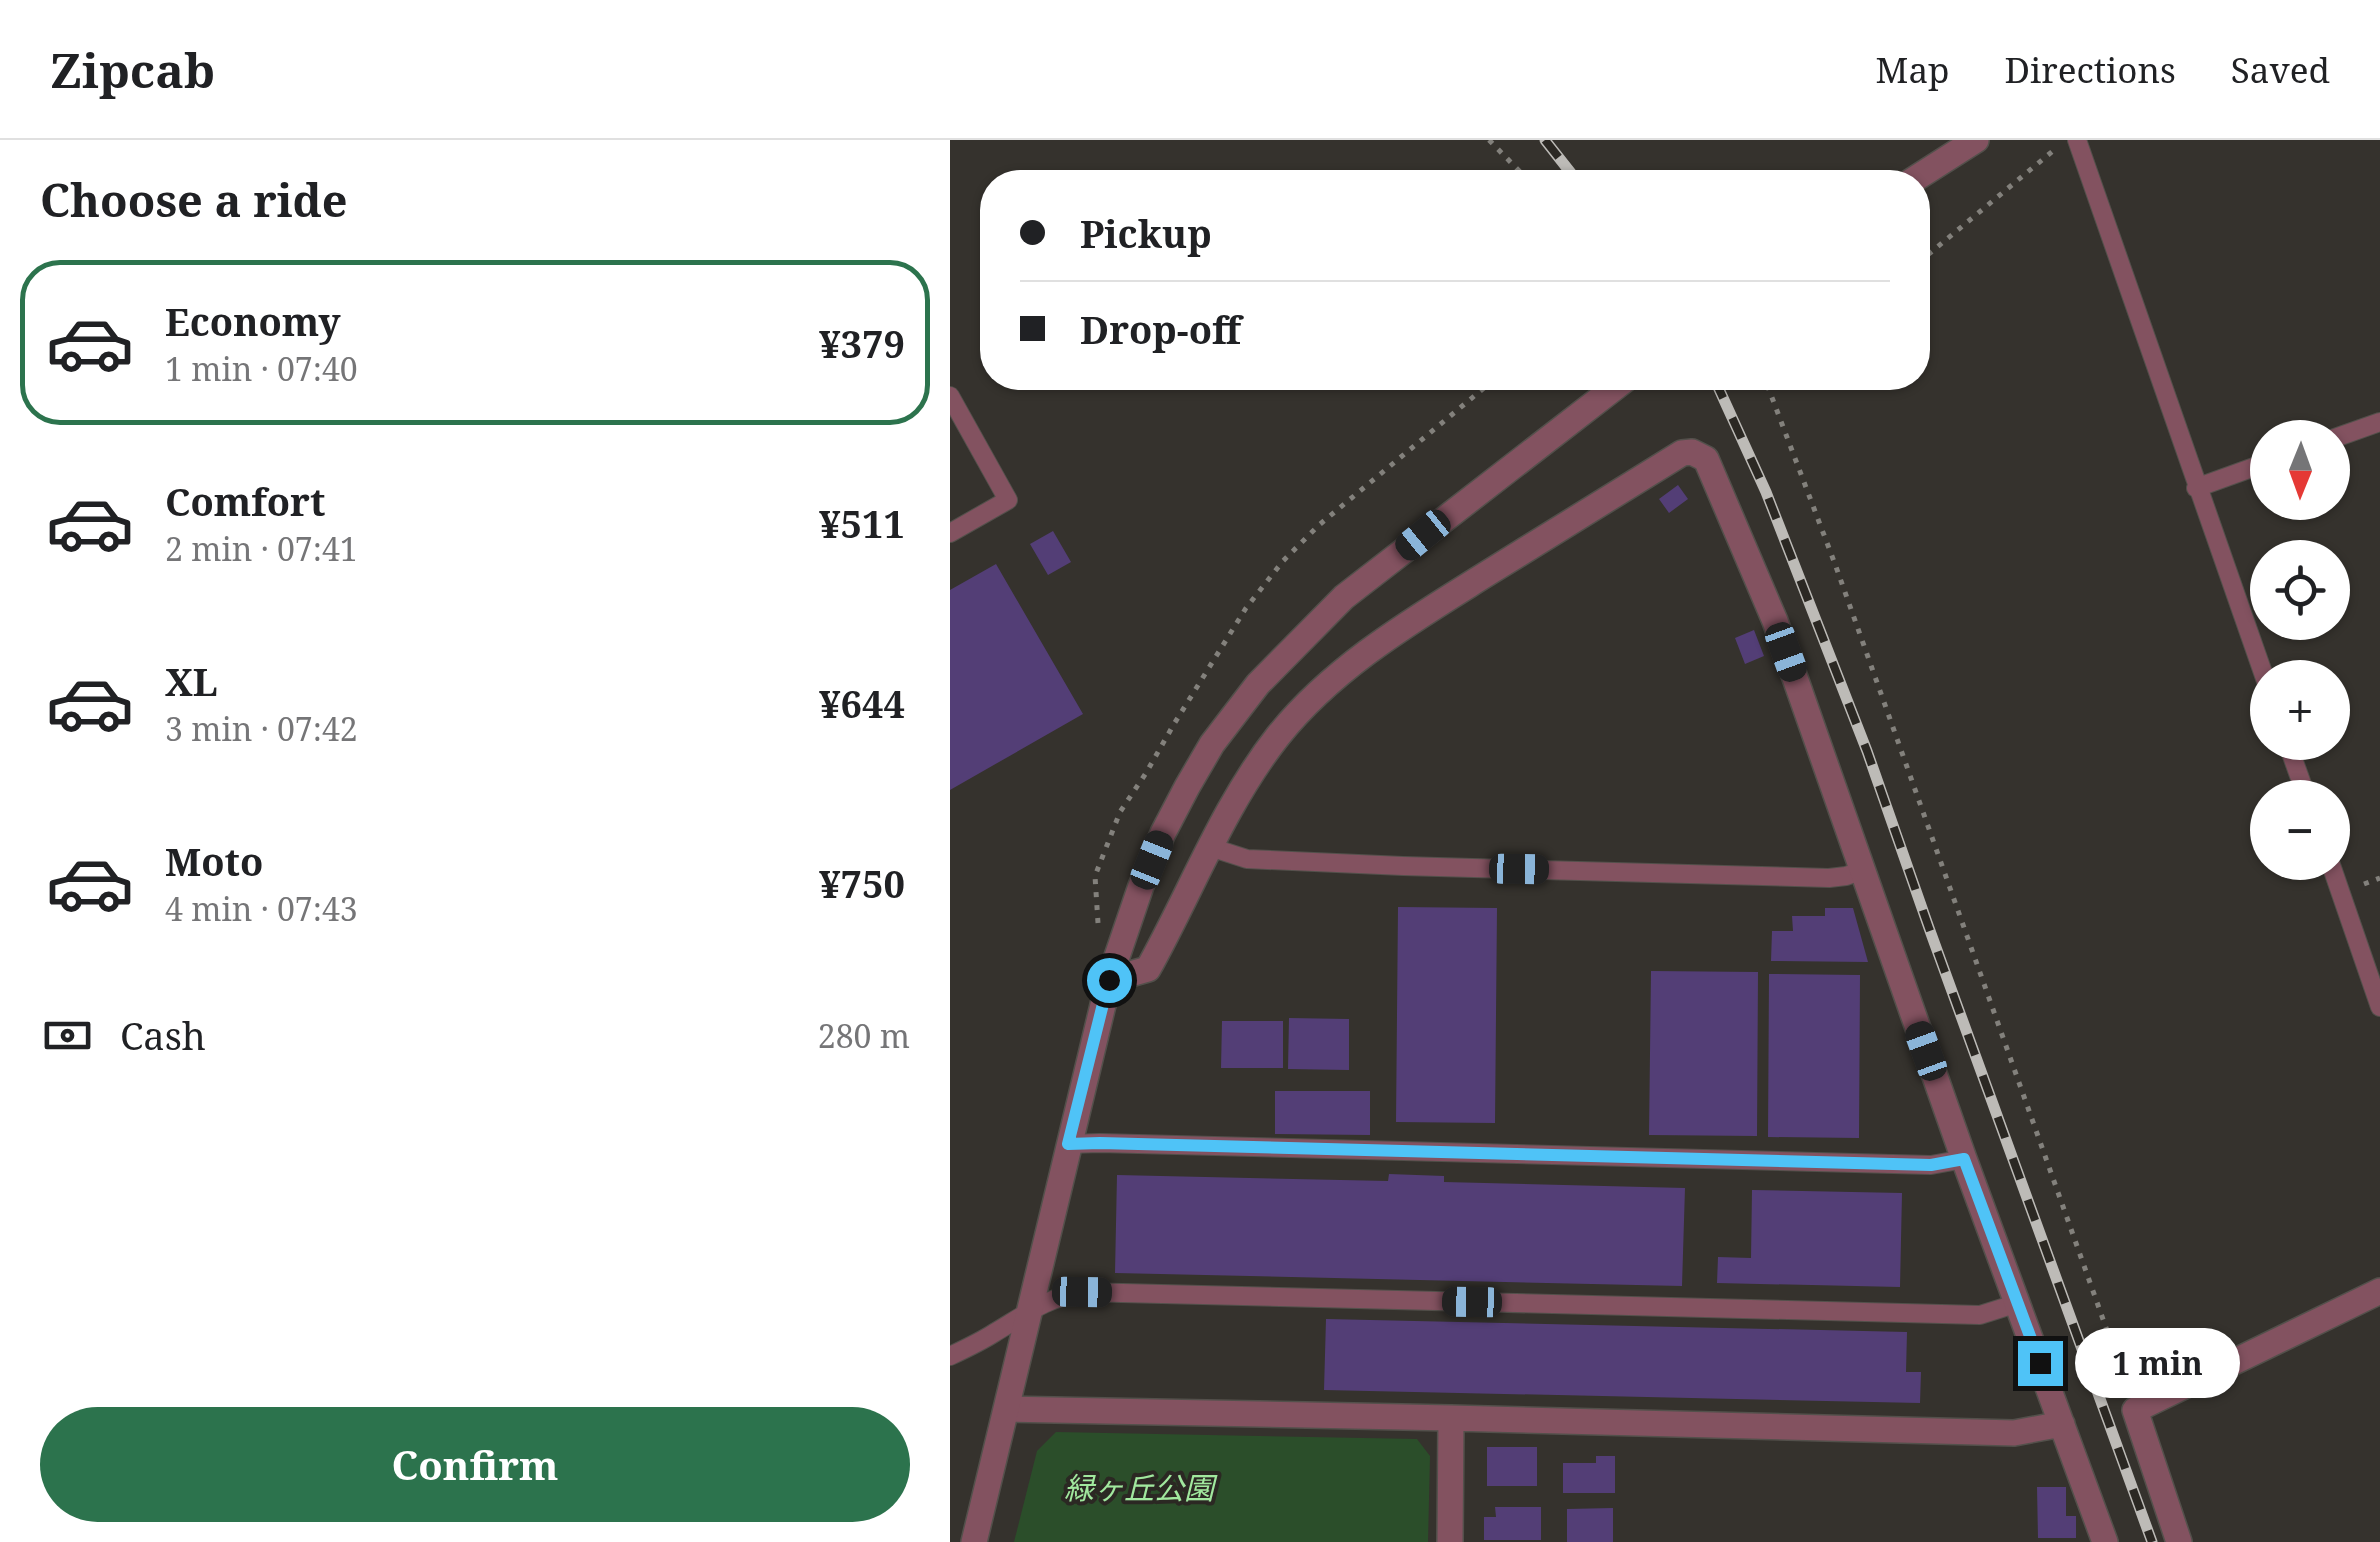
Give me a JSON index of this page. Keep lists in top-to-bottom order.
{
  "parks": ["緑ヶ丘公園"],
  "north": "bottom",
  "page": {
    "header": "Zipcab",
    "nav": ["Map", "Directions", "Saved"],
    "heading": "Choose a ride",
    "banner": ["Pickup", "Drop-off"],
    "list": [
      {
        "name": "Economy",
        "note": "1 min · 07:40",
        "value": "¥379"
      },
      {
        "name": "Comfort",
        "note": "2 min · 07:41",
        "value": "¥511"
      },
      {
        "name": "XL",
        "note": "3 min · 07:42",
        "value": "¥644"
      },
      {
        "name": "Moto",
        "note": "4 min · 07:43",
        "value": "¥750"
      }
    ],
    "map_buttons": ["+", "−"],
    "pay": ["Cash", "280 m"],
    "bubble": "1 min",
    "buttons": "Confirm"
  }
}
